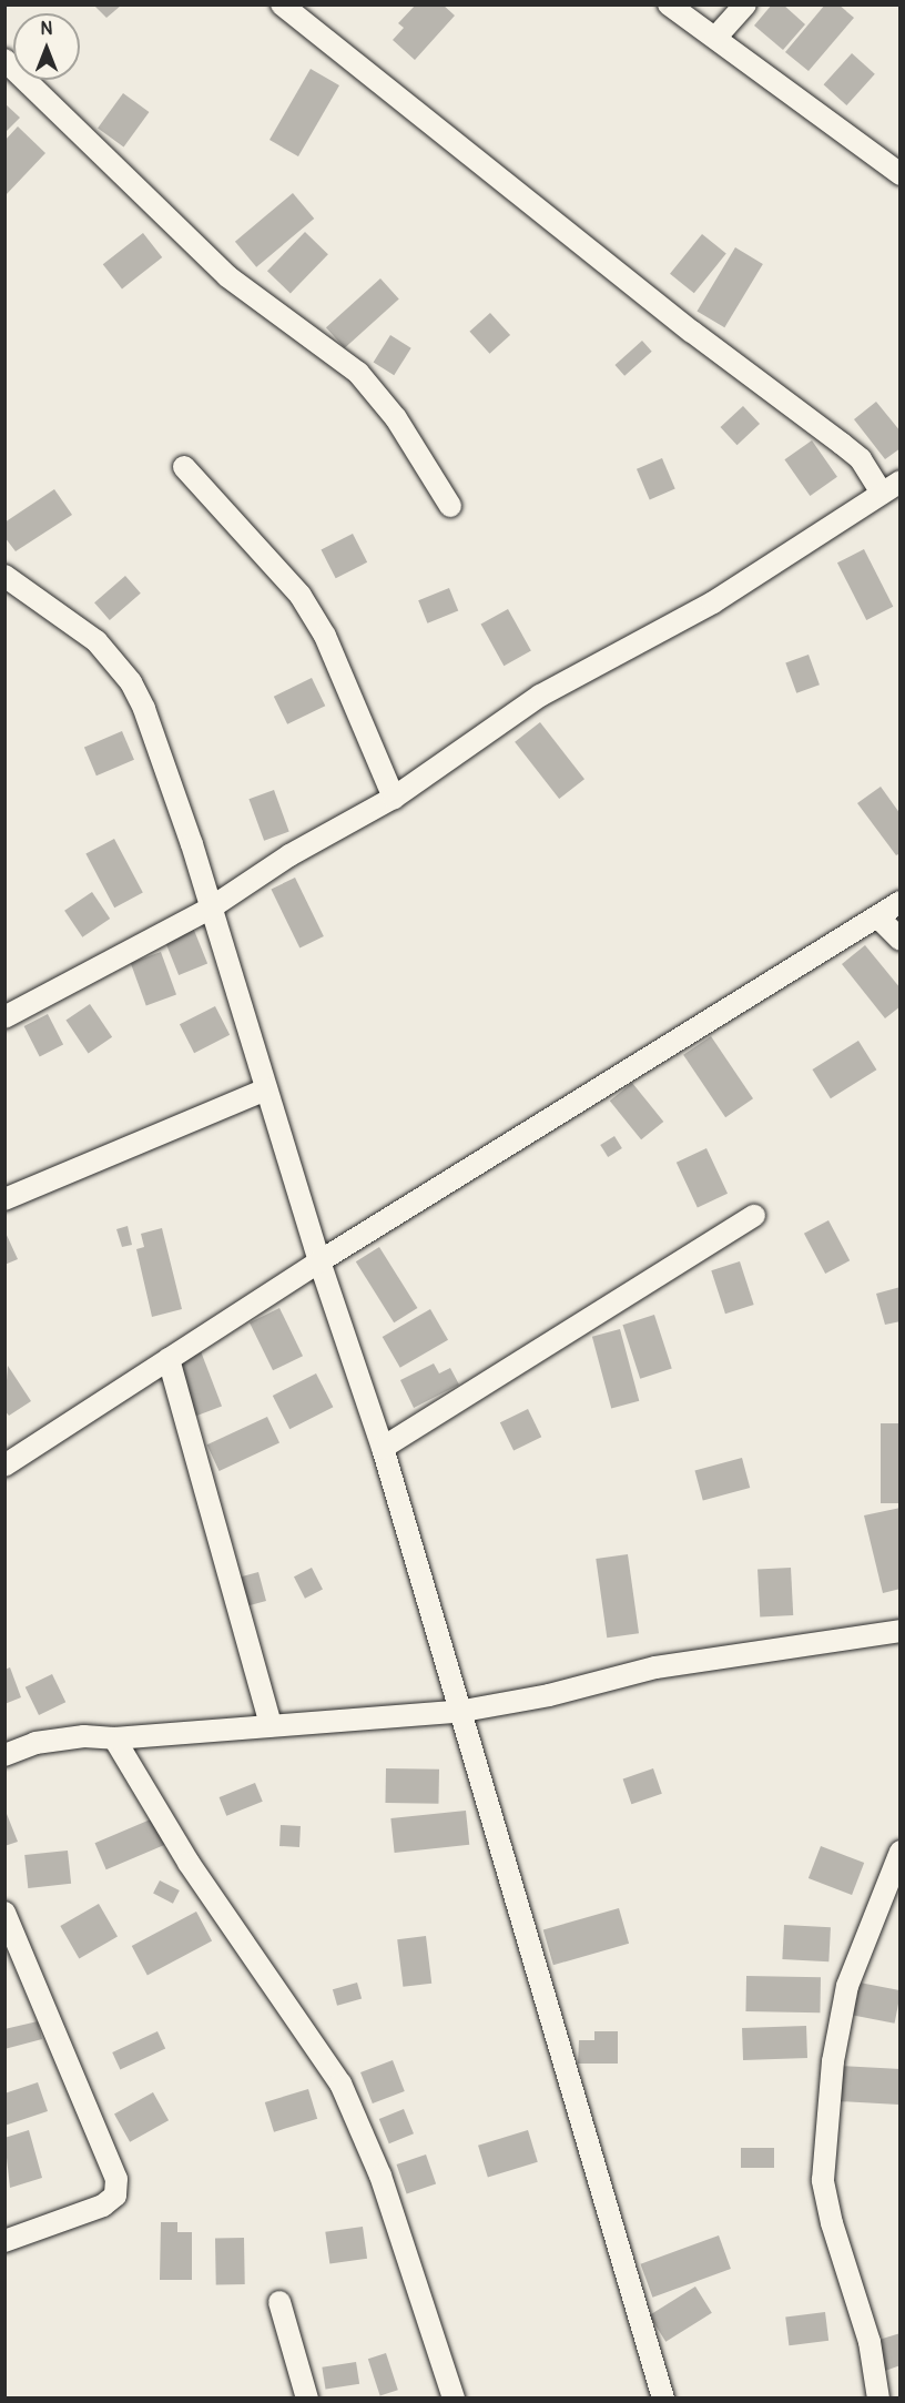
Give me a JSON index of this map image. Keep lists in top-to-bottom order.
{
  "north": "top"
}
